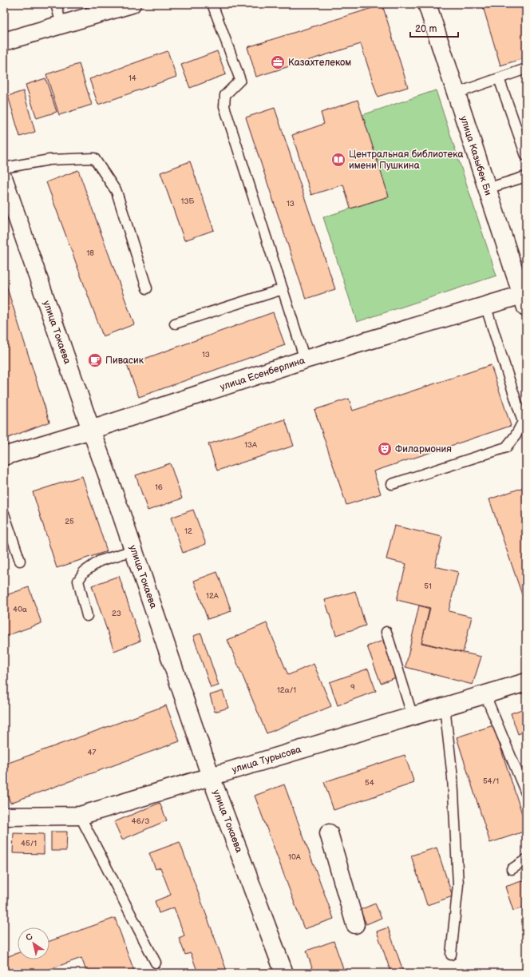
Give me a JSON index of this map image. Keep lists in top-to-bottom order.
{
  "streets": {
    "street": [
      "улица Казыбек Би",
      "улица Токаева",
      "улица Есенберлина",
      "улица Турысова"
    ]
  },
  "crossings": [
    ["улица Казыбек Би", "улица Есенберлина"],
    ["улица Токаева", "улица Есенберлина"],
    ["улица Токаева", "улица Турысова"]
  ],
  "places": {
    "office": ["Казахтелеком"],
    "library": ["Центральная библиотека имени Пушкина"],
    "cafe": ["Пивасик"],
    "theatre": ["Филармония"]
  },
  "house_numbers": [
    "14",
    "13Б",
    "13",
    "18",
    "13",
    "13А",
    "16",
    "25",
    "12",
    "51",
    "12А",
    "40а",
    "23",
    "9",
    "12а/1",
    "47",
    "54/1",
    "54",
    "46/3",
    "45/1",
    "10А"
  ],
  "scale_bar": "20 m",
  "north": "top left"
}
